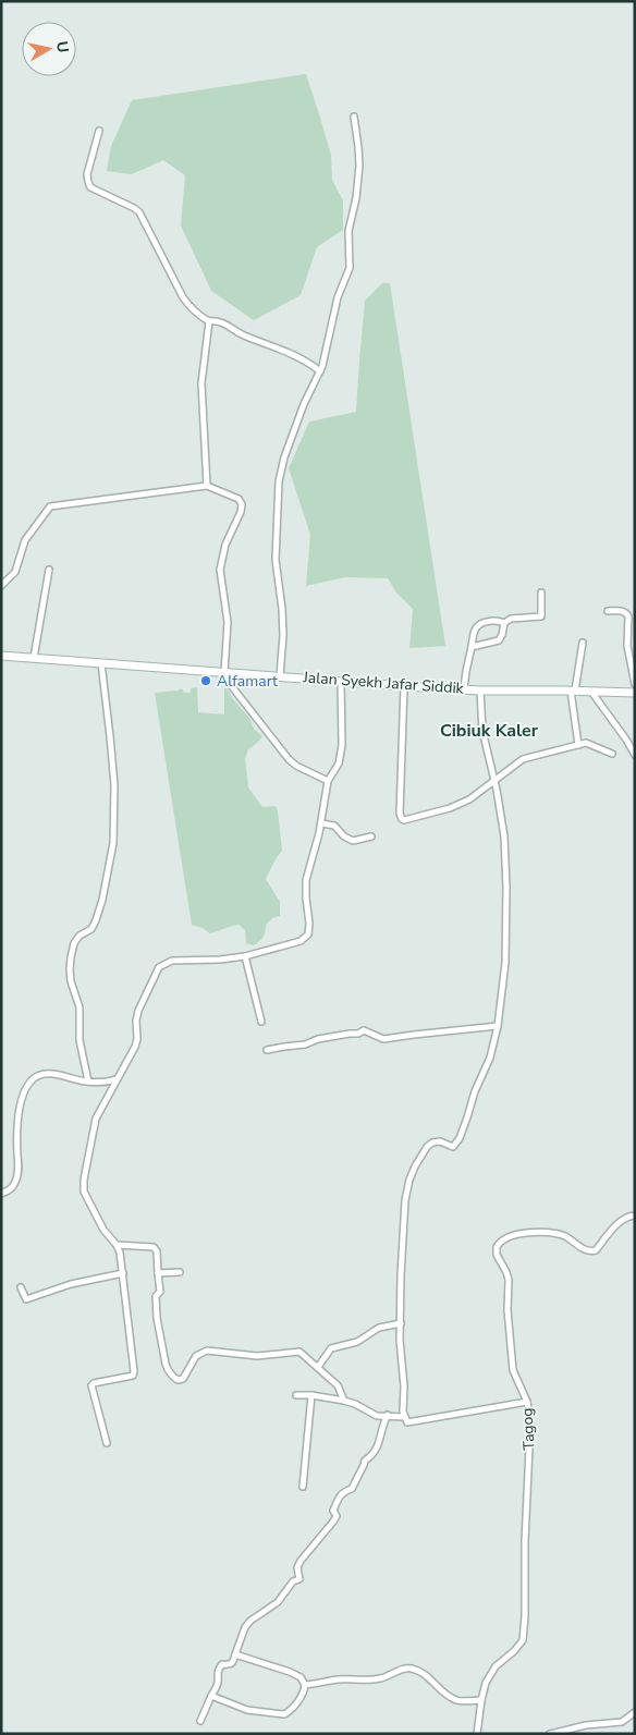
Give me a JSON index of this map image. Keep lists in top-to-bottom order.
{
  "streets": {
    "main road": ["Jalan Syekh Jafar Siddik"],
    "street": ["Tagog"]
  },
  "districts": ["Cibiuk Kaler"],
  "places": ["Alfamart"],
  "north": "right"
}
